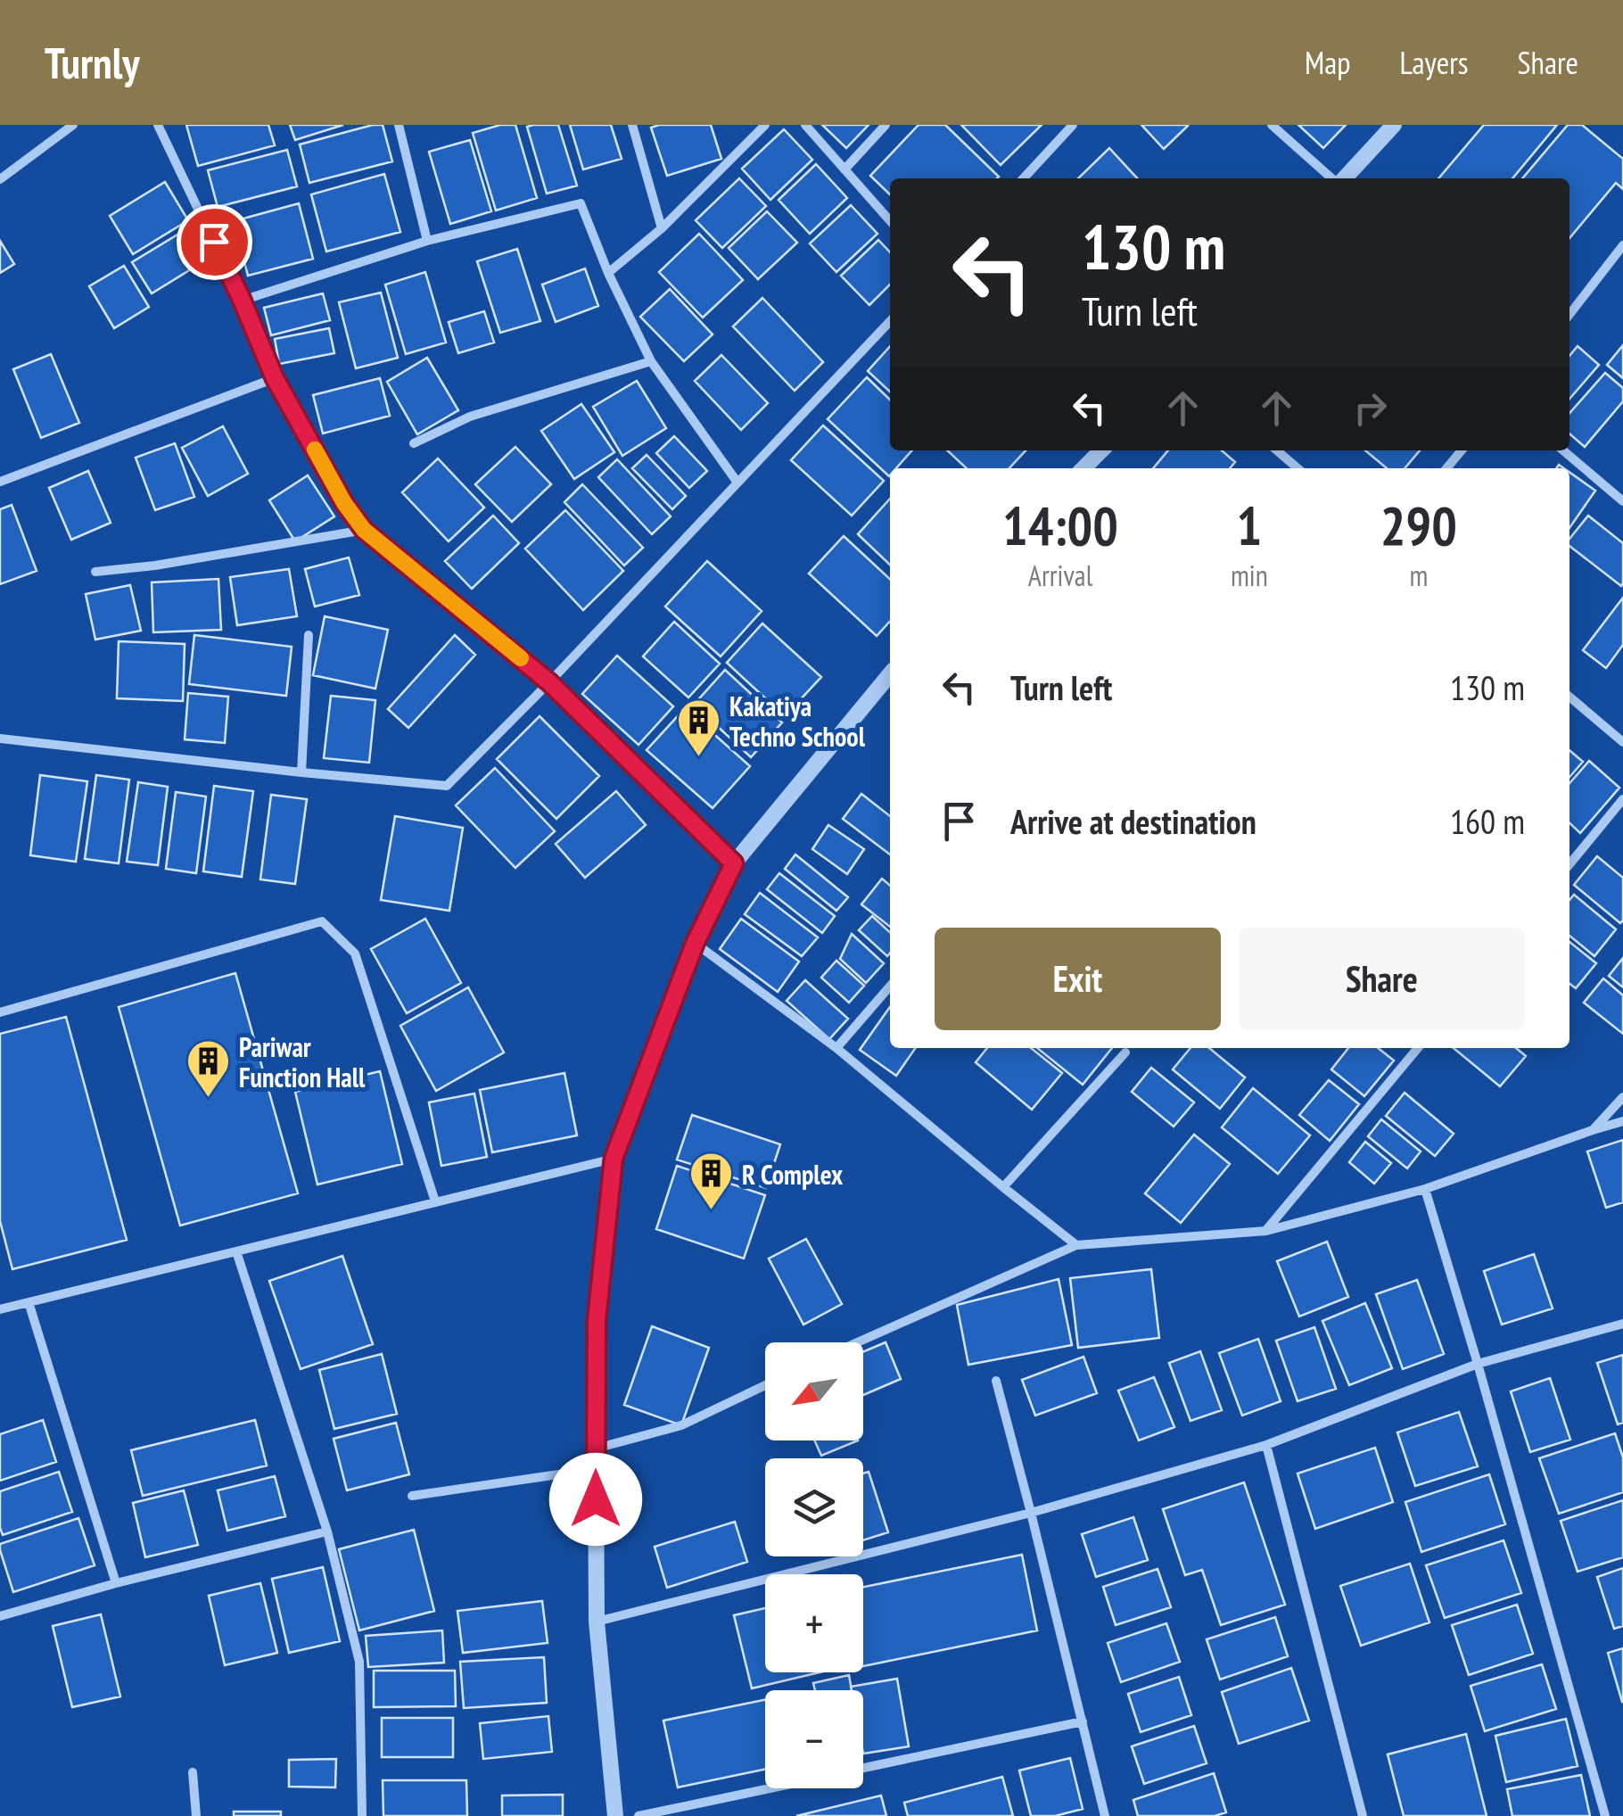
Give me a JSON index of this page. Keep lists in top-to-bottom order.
{
  "places": {
    "building": ["Kakatiya Techno School", "Pariwar Function Hall", "R Complex"]
  },
  "north": "bottom left",
  "page": {
    "header": "Turnly",
    "nav": ["Map", "Layers", "Share"],
    "turn": ["130 m", "Turn left"],
    "eta": [
      "14:00",
      "Arrival",
      "1",
      "min",
      "290",
      "m"
    ],
    "list": [
      {
        "name": "Turn left",
        "value": "130 m"
      },
      {
        "name": "Arrive at destination",
        "value": "160 m"
      }
    ],
    "buttons": ["Exit", "Share"],
    "map_buttons": ["+", "−"]
  }
}
